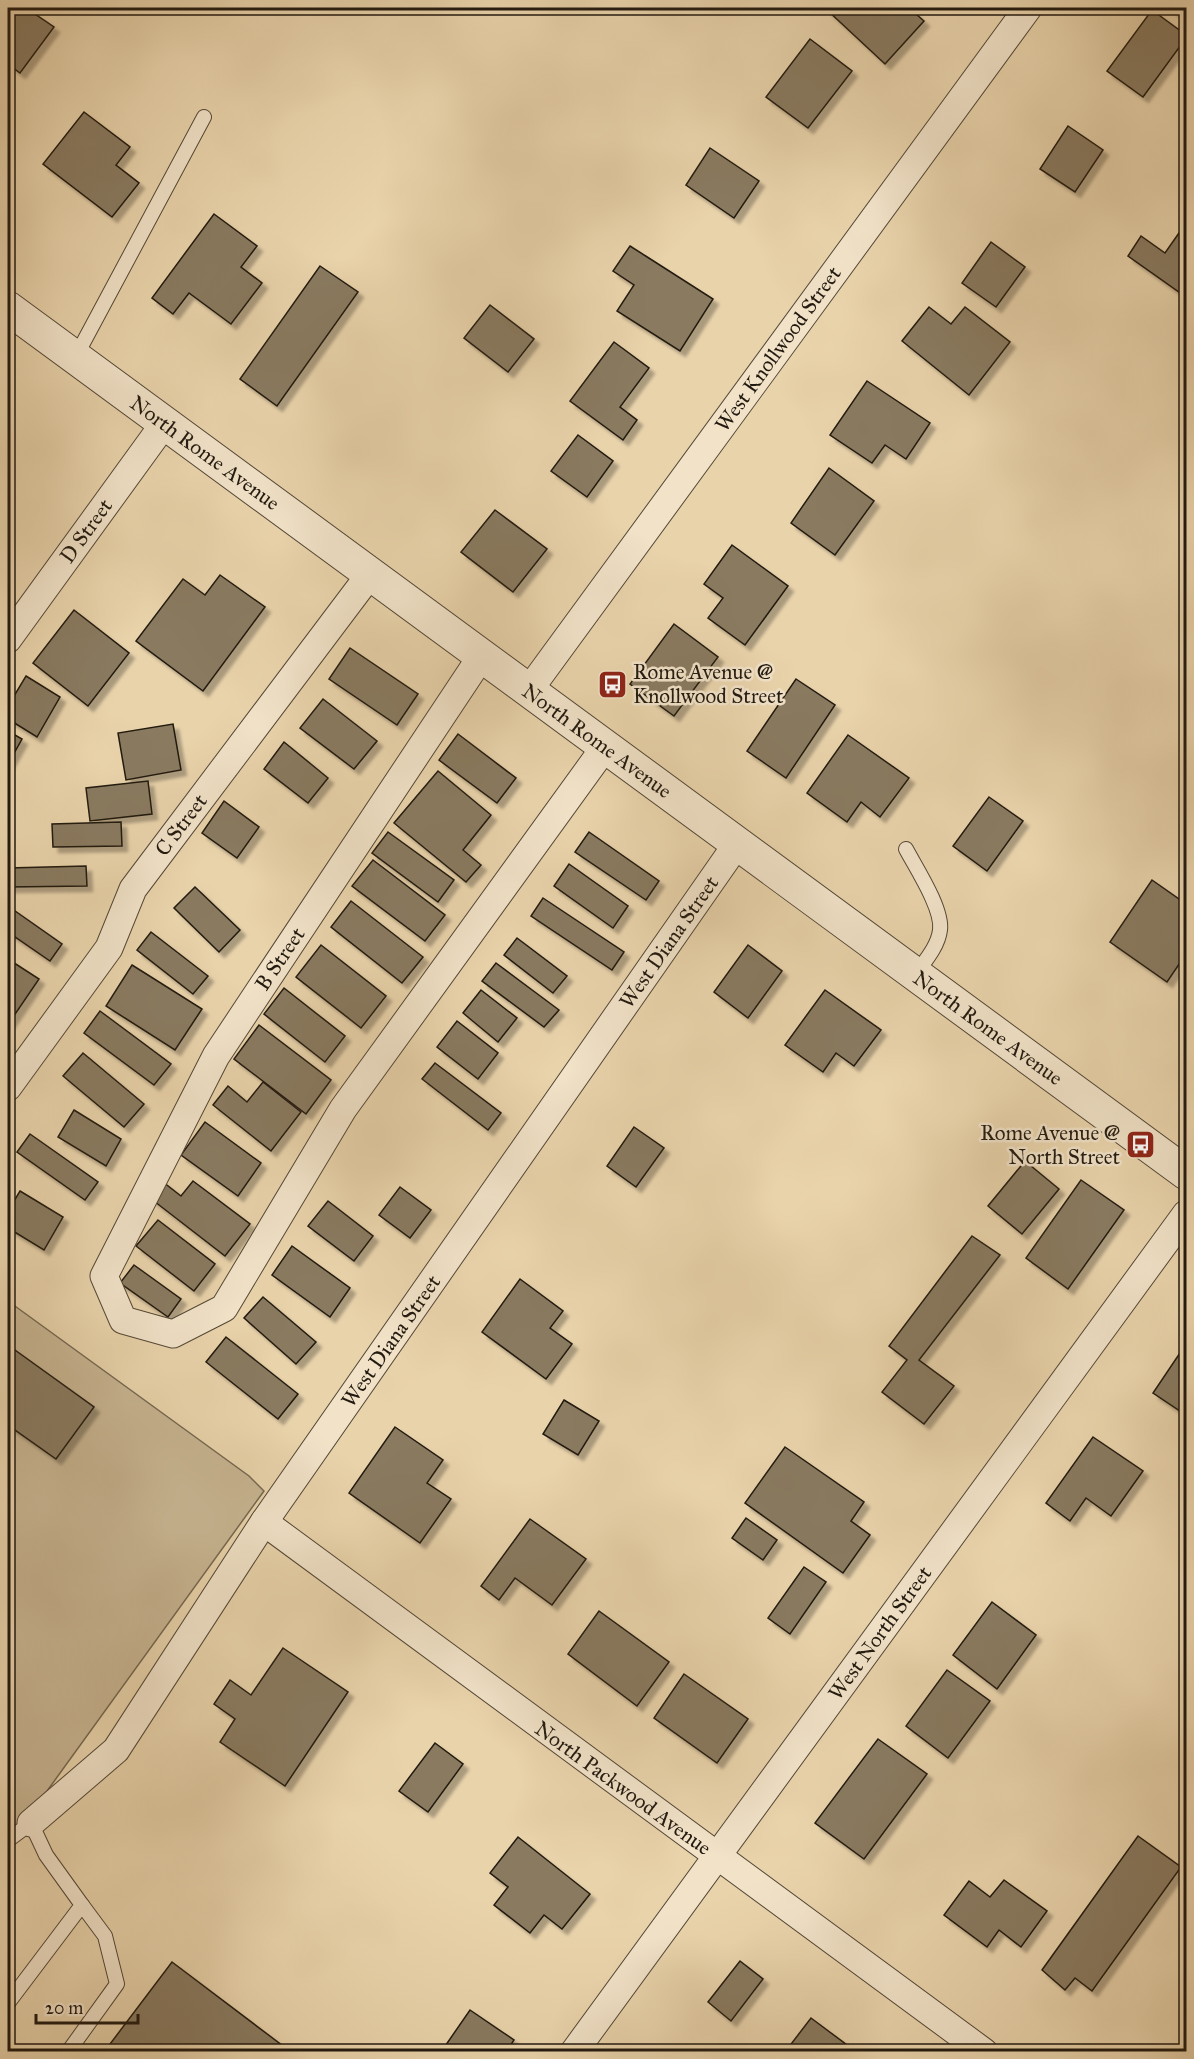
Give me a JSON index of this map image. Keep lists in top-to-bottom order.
{
  "streets": {
    "street": [
      "West Knollwood Street",
      "North Rome Avenue",
      "D Street",
      "C Street",
      "West Diana Street",
      "B Street",
      "West North Street",
      "North Packwood Avenue"
    ]
  },
  "crossings": [
    ["West Knollwood Street", "North Rome Avenue"],
    ["North Rome Avenue", "D Street"],
    ["North Rome Avenue", "C Street"],
    ["North Rome Avenue", "West Diana Street"],
    ["North Rome Avenue", "B Street"],
    ["West Diana Street", "North Packwood Avenue"],
    ["West North Street", "North Packwood Avenue"]
  ],
  "places": {
    "bus stop": ["Rome Avenue @ Knollwood Street", "Rome Avenue @ North Street"]
  },
  "scale_bar": "20 m"
}
